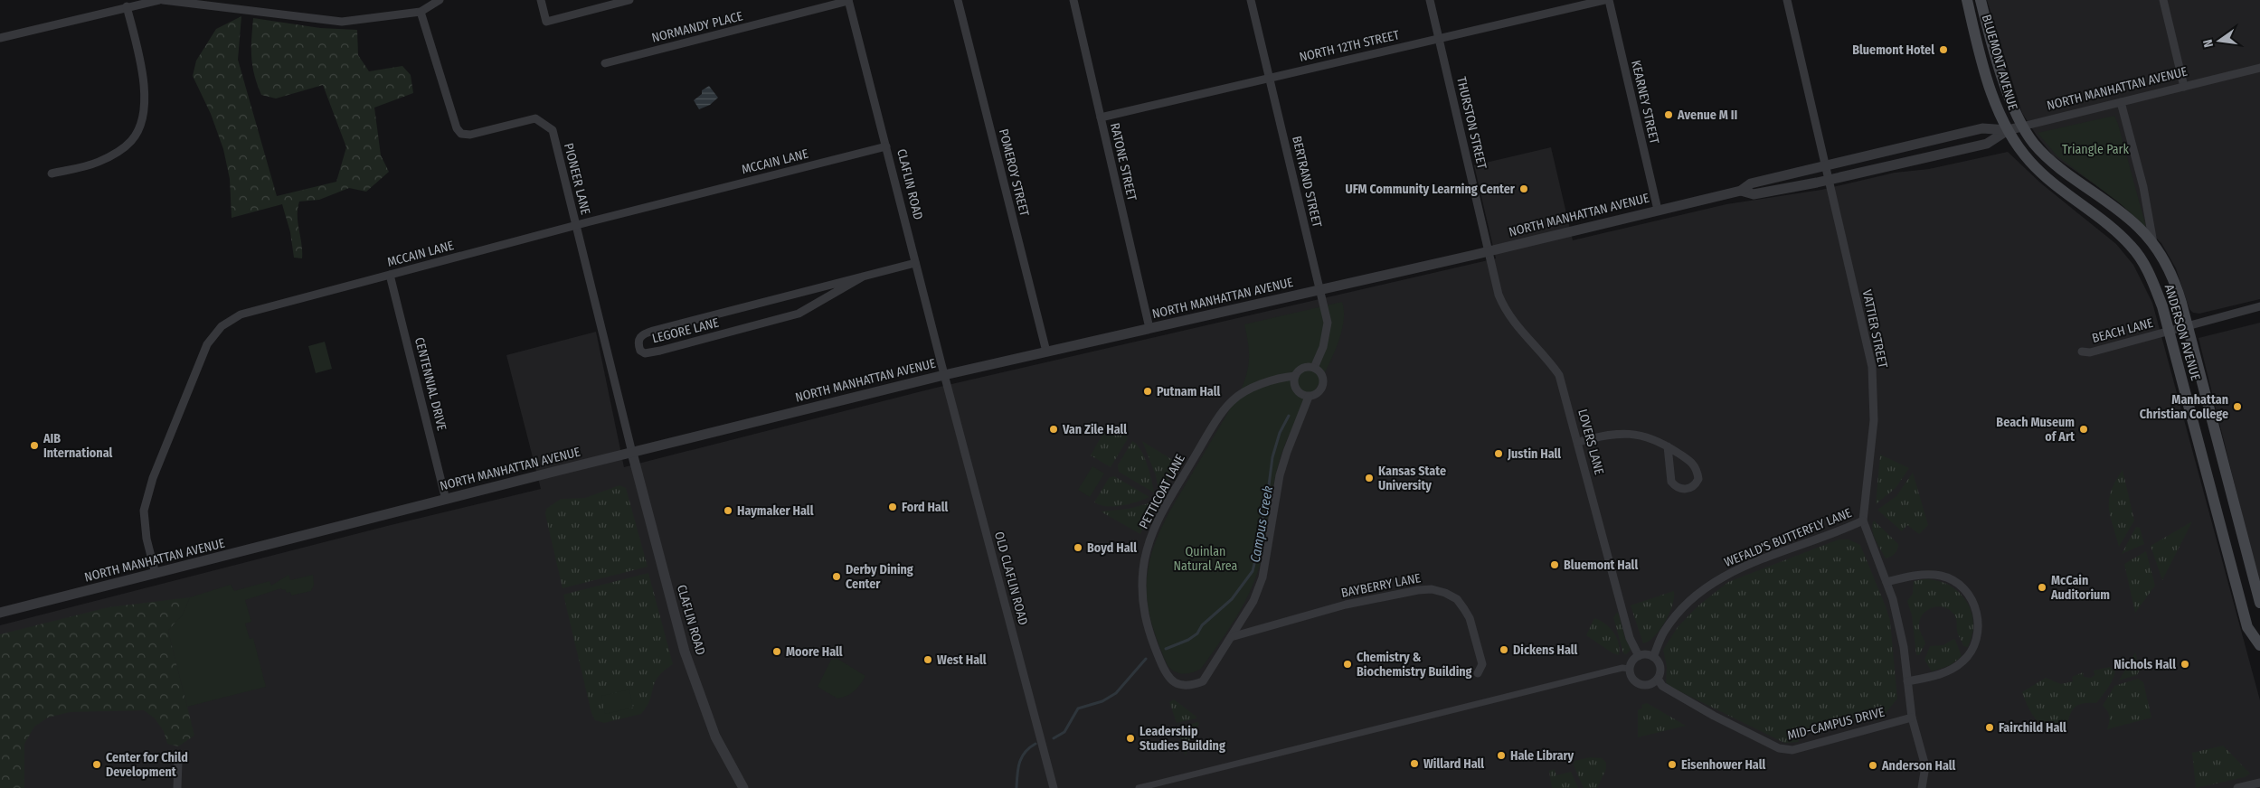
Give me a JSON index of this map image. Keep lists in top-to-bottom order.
{
  "streets": {
    "main road": ["BLUEMONT AVENUE", "ANDERSON AVENUE"],
    "street": [
      "NORMANDY PLACE",
      "NORTH 12TH STREET",
      "NORTH MANHATTAN AVENUE",
      "KEARNEY STREET",
      "THURSTON STREET",
      "MCCAIN LANE",
      "RATONE STREET",
      "POMEROY STREET",
      "PIONEER LANE",
      "BERTRAND STREET",
      "CLAFLIN ROAD",
      "VATTIER STREET",
      "LEGORE LANE",
      "BEACH LANE",
      "CENTENNIAL DRIVE",
      "LOVERS LANE",
      "PETTICOAT LANE",
      "WEFALD'S BUTTERFLY LANE",
      "OLD CLAFLIN ROAD",
      "BAYBERRY LANE",
      "MID-CAMPUS DRIVE"
    ]
  },
  "crossings": [
    ["NORMANDY PLACE", "CLAFLIN ROAD"],
    ["NORTH 12TH STREET", "THURSTON STREET"],
    ["NORTH 12TH STREET", "RATONE STREET"],
    ["NORTH 12TH STREET", "BERTRAND STREET"],
    ["BLUEMONT AVENUE", "NORTH MANHATTAN AVENUE"],
    ["BLUEMONT AVENUE", "ANDERSON AVENUE"],
    ["NORTH MANHATTAN AVENUE", "KEARNEY STREET"],
    ["NORTH MANHATTAN AVENUE", "THURSTON STREET"],
    ["NORTH MANHATTAN AVENUE", "MCCAIN LANE"],
    ["NORTH MANHATTAN AVENUE", "RATONE STREET"],
    ["NORTH MANHATTAN AVENUE", "POMEROY STREET"],
    ["NORTH MANHATTAN AVENUE", "PIONEER LANE"],
    ["NORTH MANHATTAN AVENUE", "BERTRAND STREET"],
    ["NORTH MANHATTAN AVENUE", "CLAFLIN ROAD"],
    ["NORTH MANHATTAN AVENUE", "VATTIER STREET"],
    ["NORTH MANHATTAN AVENUE", "ANDERSON AVENUE"],
    ["NORTH MANHATTAN AVENUE", "CENTENNIAL DRIVE"],
    ["NORTH MANHATTAN AVENUE", "LOVERS LANE"],
    ["NORTH MANHATTAN AVENUE", "OLD CLAFLIN ROAD"],
    ["THURSTON STREET", "LOVERS LANE"],
    ["MCCAIN LANE", "PIONEER LANE"],
    ["MCCAIN LANE", "CLAFLIN ROAD"],
    ["MCCAIN LANE", "CENTENNIAL DRIVE"],
    ["PIONEER LANE", "CLAFLIN ROAD"],
    ["BERTRAND STREET", "PETTICOAT LANE"],
    ["CLAFLIN ROAD", "LEGORE LANE"],
    ["CLAFLIN ROAD", "OLD CLAFLIN ROAD"],
    ["VATTIER STREET", "WEFALD'S BUTTERFLY LANE"],
    ["VATTIER STREET", "MID-CAMPUS DRIVE"],
    ["BEACH LANE", "ANDERSON AVENUE"],
    ["LOVERS LANE", "WEFALD'S BUTTERFLY LANE"],
    ["LOVERS LANE", "MID-CAMPUS DRIVE"],
    ["PETTICOAT LANE", "BAYBERRY LANE"],
    ["WEFALD'S BUTTERFLY LANE", "MID-CAMPUS DRIVE"]
  ],
  "water": ["Campus Creek"],
  "parks": ["Triangle Park", "Quinlan Natural Area"],
  "places": [
    "Bluemont Hotel",
    "Avenue M II",
    "UFM Community Learning Center",
    "Putnam Hall",
    "Manhattan Christian College",
    "Van Zile Hall",
    "Beach Museum of Art",
    "AIB International",
    "Justin Hall",
    "Kansas State University",
    "Ford Hall",
    "Haymaker Hall",
    "Boyd Hall",
    "Bluemont Hall",
    "Derby Dining Center",
    "McCain Auditorium",
    "Dickens Hall",
    "Moore Hall",
    "West Hall",
    "Chemistry & Biochemistry Building",
    "Nichols Hall",
    "Fairchild Hall",
    "Leadership Studies Building",
    "Hale Library",
    "Willard Hall",
    "Center for Child Development",
    "Eisenhower Hall",
    "Anderson Hall"
  ],
  "north": "left"
}
